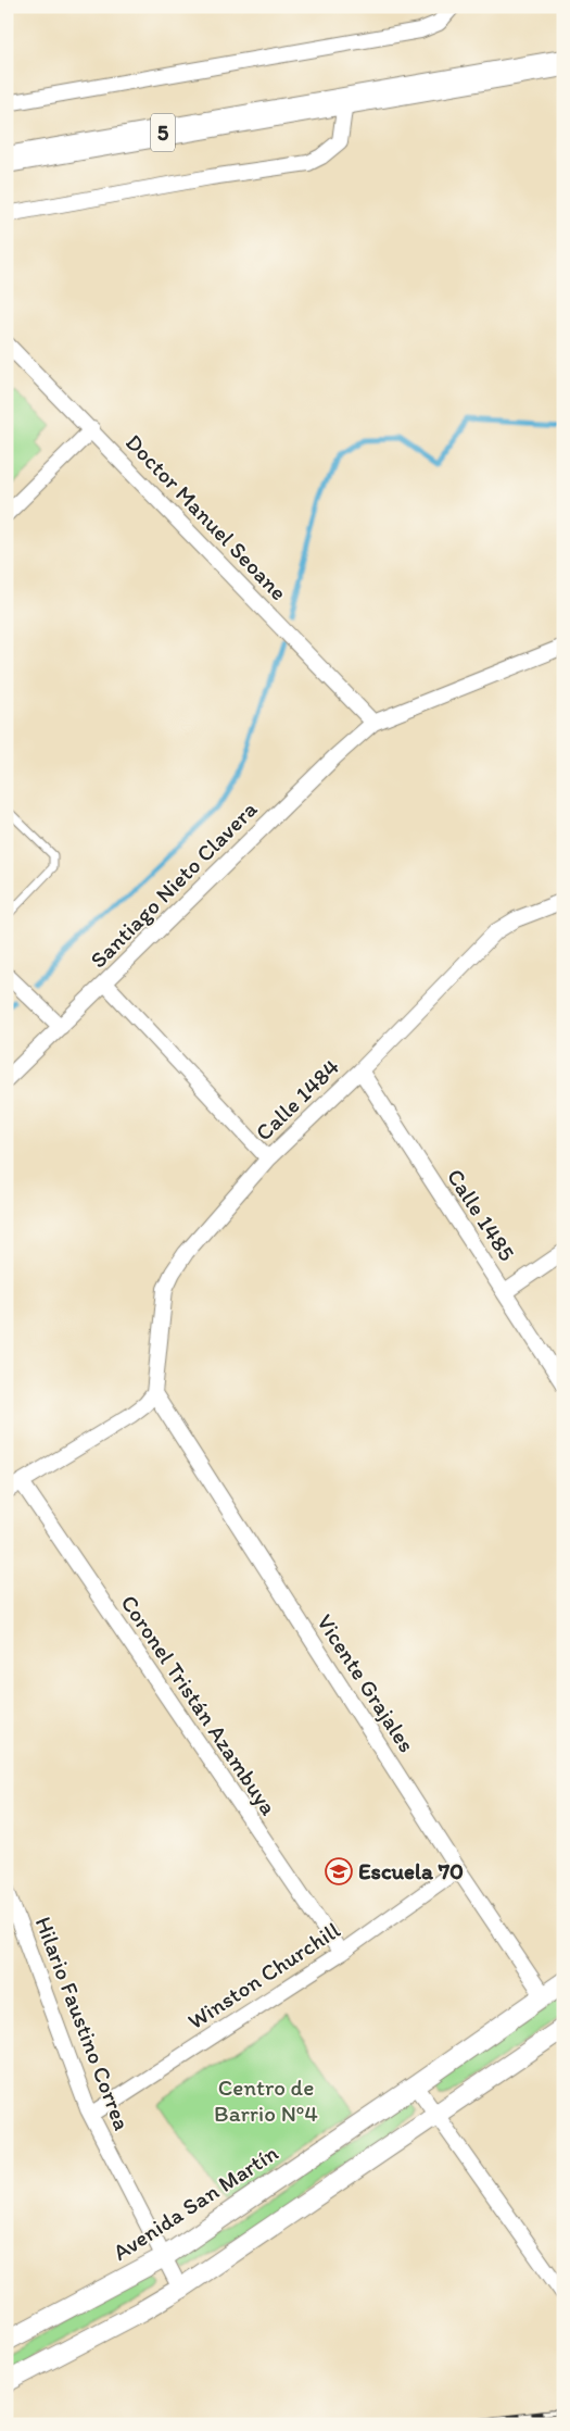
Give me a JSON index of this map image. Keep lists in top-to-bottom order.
{
  "streets": {
    "highway": ["5"],
    "street": [
      "Doctor Manuel Seoane",
      "Santiago Nieto Clavera",
      "Calle 1484",
      "Calle 1485",
      "Vicente Grajales",
      "Coronel Tristán Azambuya",
      "Winston Churchill",
      "Hilario Faustino Correa",
      "Avenida San Martín"
    ]
  },
  "crossings": [
    ["Doctor Manuel Seoane", "Santiago Nieto Clavera"],
    ["Calle 1484", "Calle 1485"],
    ["Calle 1484", "Vicente Grajales"],
    ["Vicente Grajales", "Winston Churchill"],
    ["Vicente Grajales", "Avenida San Martín"],
    ["Coronel Tristán Azambuya", "Winston Churchill"],
    ["Winston Churchill", "Hilario Faustino Correa"],
    ["Hilario Faustino Correa", "Avenida San Martín"]
  ],
  "parks": ["Centro de Barrio Nº4"],
  "places": {
    "school or university": ["Escuela 70"]
  }
}
